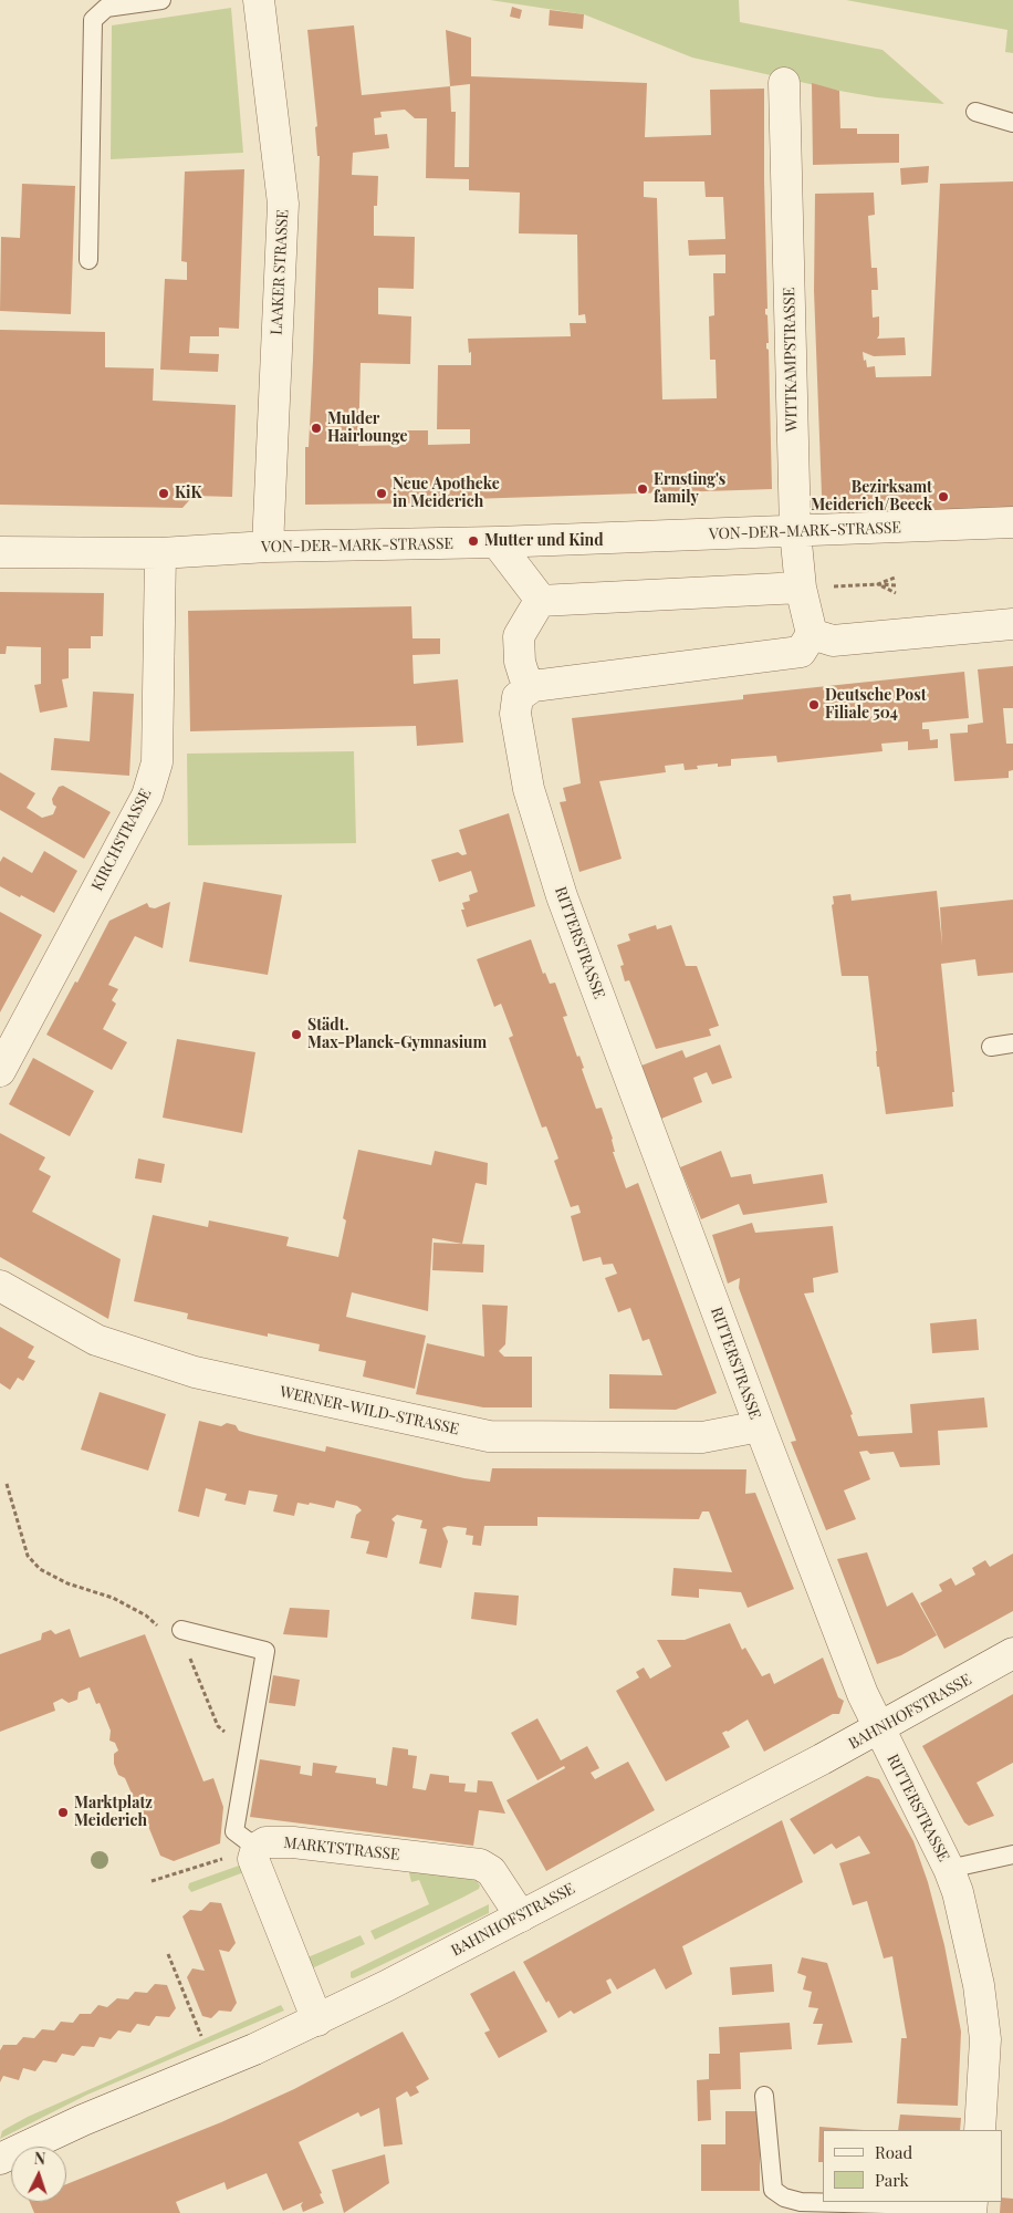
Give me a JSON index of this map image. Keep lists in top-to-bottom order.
{
  "streets": {
    "street": [
      "LAAKER STRASSE",
      "WITTKAMPSTRASSE",
      "VON-DER-MARK-STRASSE",
      "KIRCHSTRASSE",
      "RITTERSTRASSE",
      "WERNER-WILD-STRASSE",
      "BAHNHOFSTRASSE",
      "MARKTSTRASSE"
    ]
  },
  "crossings": [
    ["LAAKER STRASSE", "VON-DER-MARK-STRASSE"],
    ["WITTKAMPSTRASSE", "VON-DER-MARK-STRASSE"],
    ["VON-DER-MARK-STRASSE", "KIRCHSTRASSE"],
    ["RITTERSTRASSE", "WERNER-WILD-STRASSE"],
    ["RITTERSTRASSE", "BAHNHOFSTRASSE"],
    ["BAHNHOFSTRASSE", "MARKTSTRASSE"]
  ],
  "places": [
    "Mulder Hairlounge",
    "Ernsting's family",
    "KiK",
    "Neue Apotheke in Meiderich",
    "Bezirksamt Meiderich/Beeck",
    "Mutter und Kind",
    "Deutsche Post Filiale 504",
    "Städt. Max-Planck-Gymnasium",
    "Marktplatz Meiderich"
  ],
  "legend": ["Road", "Park"],
  "north": "top"
}
